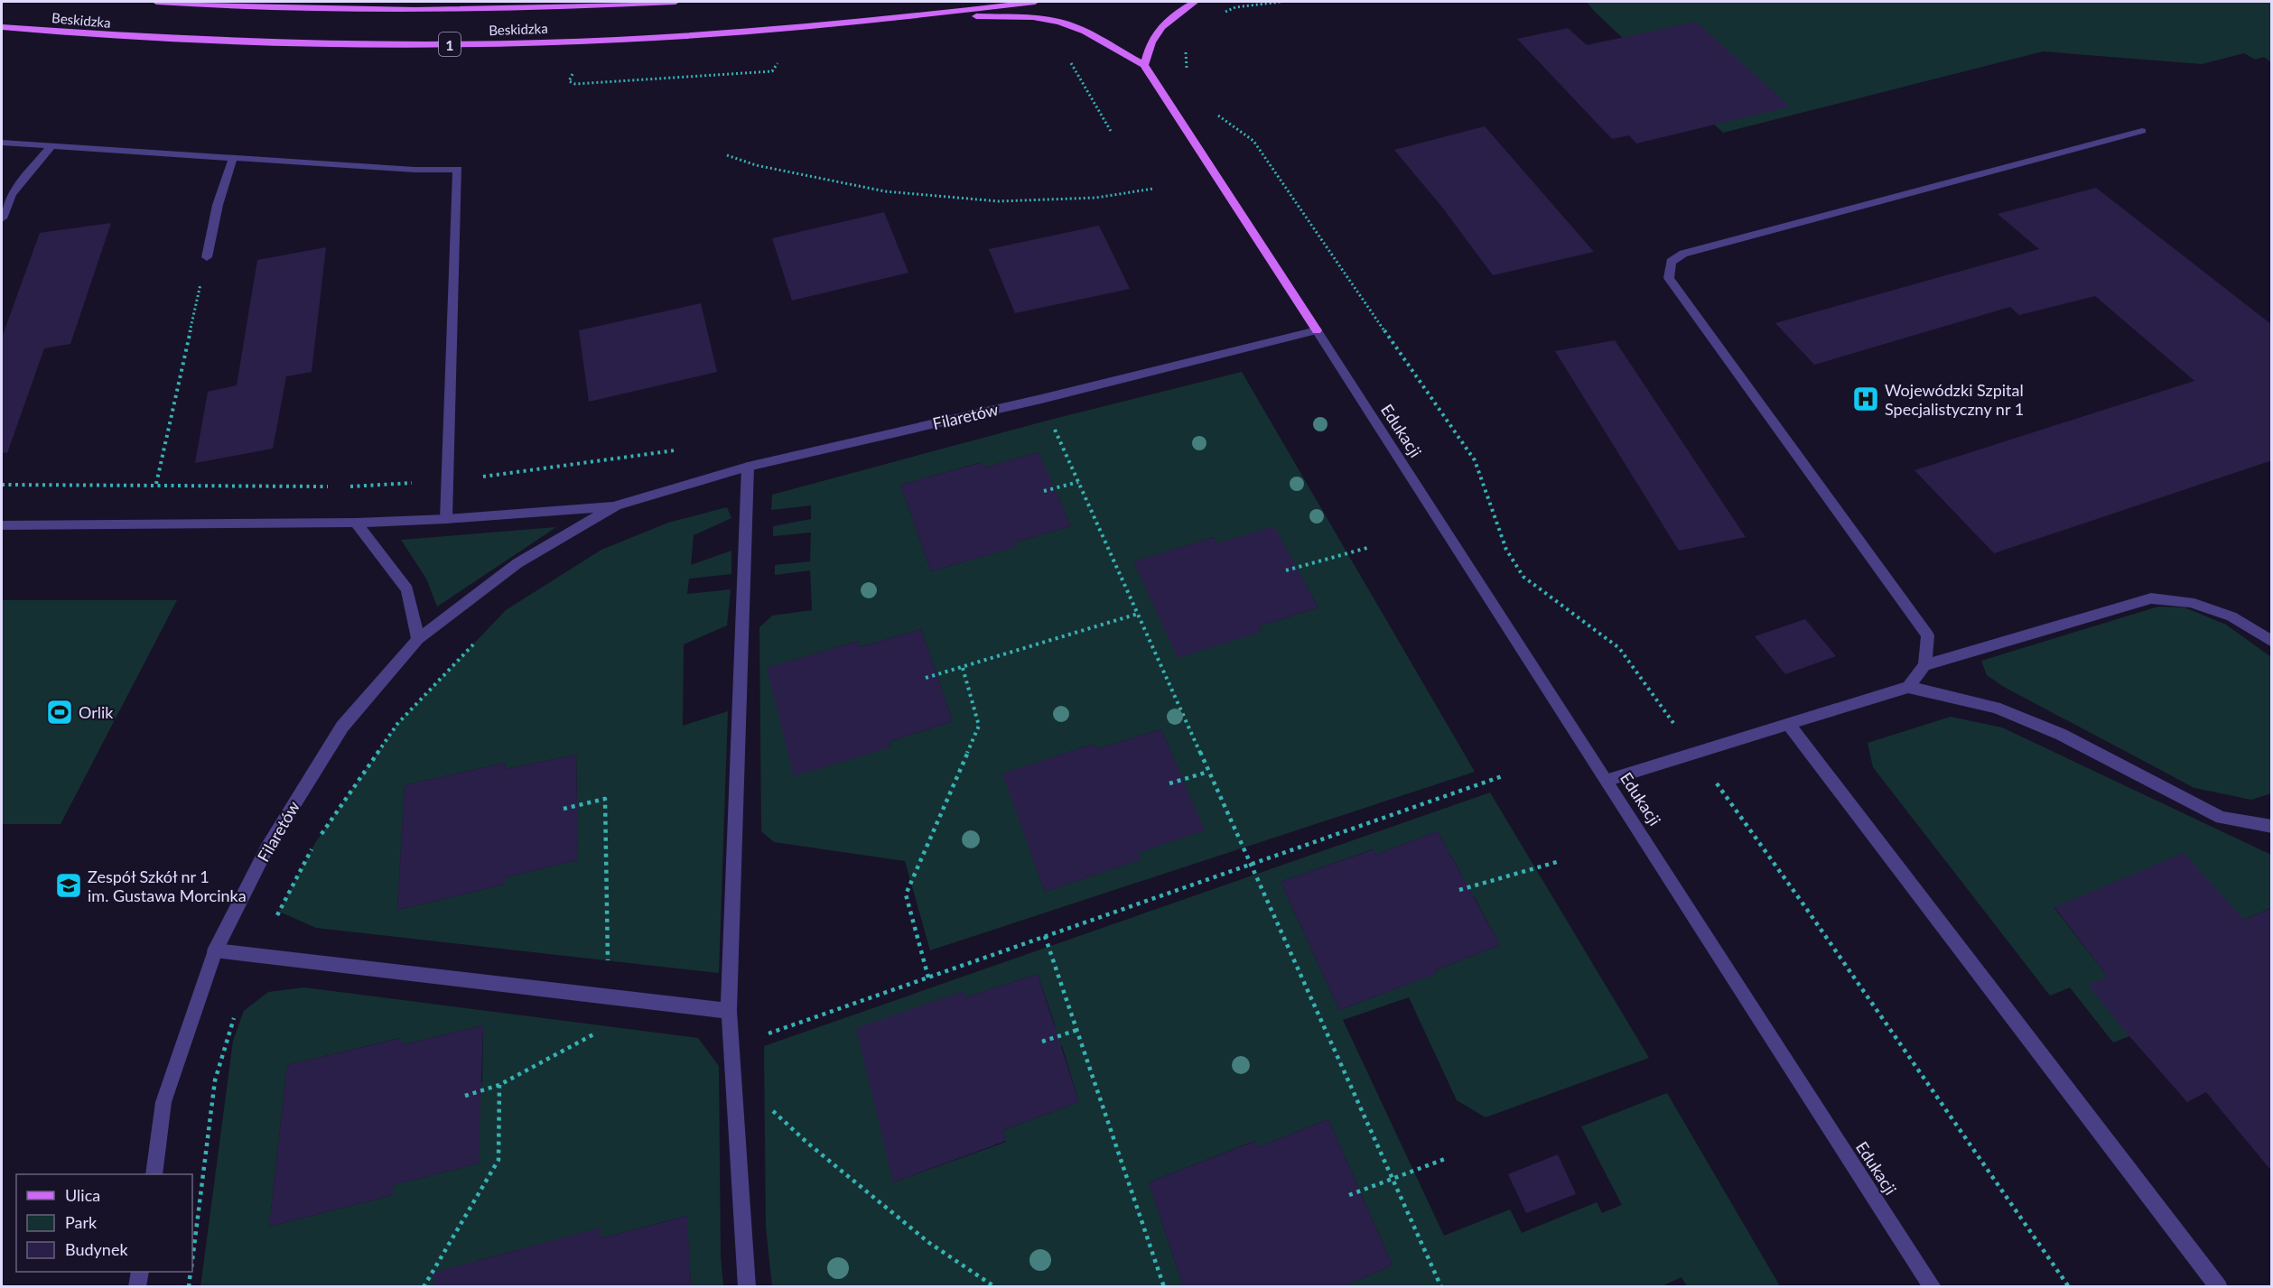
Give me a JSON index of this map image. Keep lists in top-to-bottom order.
{
  "streets": {
    "main road": ["Beskidzka", "1"],
    "street": ["Filaretów", "Edukacji"]
  },
  "crossings": [
    ["Filaretów", "Edukacji"]
  ],
  "places": {
    "hospital": ["Wojewódzki Szpital Specjalistyczny nr 1"],
    "sports": ["Orlik"],
    "school or university": ["Zespół Szkół nr 1 im. Gustawa Morcinka"]
  },
  "legend": ["Ulica", "Park", "Budynek"]
}
